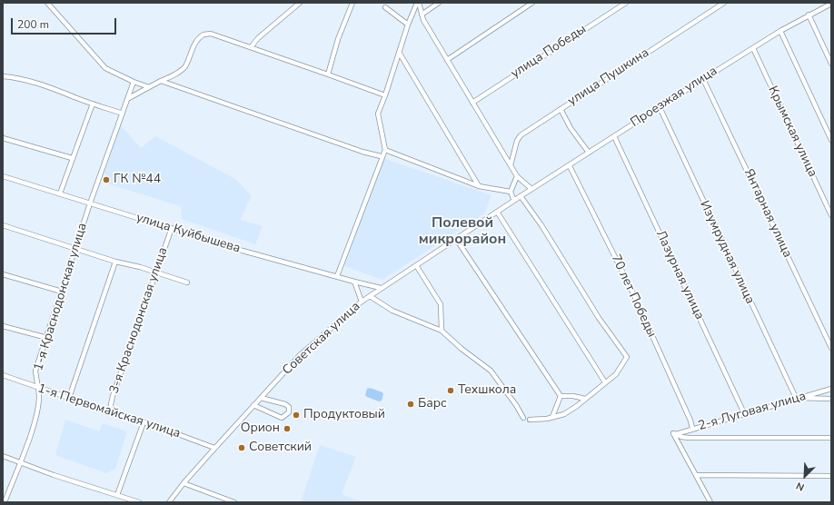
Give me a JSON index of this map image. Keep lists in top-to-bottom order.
{
  "streets": {
    "street": [
      "улица Победы",
      "улица Пушкина",
      "Проезжая улица",
      "Крымская улица",
      "Янтарная улица",
      "улица Куйбышева",
      "Изумрудная улица",
      "Лазурная улица",
      "70 лет Победы",
      "1-я Краснодонская улица",
      "3-я Краснодонская улица",
      "Советская улица",
      "1-я Первомайская улица",
      "2-я Луговая улица"
    ]
  },
  "crossings": [
    ["Проезжая улица", "Крымская улица"],
    ["Проезжая улица", "Янтарная улица"],
    ["Проезжая улица", "Изумрудная улица"],
    ["Проезжая улица", "Лазурная улица"],
    ["Проезжая улица", "70 лет Победы"],
    ["Проезжая улица", "Советская улица"],
    ["улица Куйбышева", "1-я Краснодонская улица"],
    ["улица Куйбышева", "3-я Краснодонская улица"],
    ["улица Куйбышева", "Советская улица"],
    ["Изумрудная улица", "2-я Луговая улица"],
    ["Лазурная улица", "2-я Луговая улица"],
    ["70 лет Победы", "2-я Луговая улица"],
    ["1-я Краснодонская улица", "1-я Первомайская улица"],
    ["3-я Краснодонская улица", "1-я Первомайская улица"],
    ["Советская улица", "1-я Первомайская улица"]
  ],
  "districts": ["Полевой микрорайон"],
  "places": [
    "ГК №44",
    "Техшкола",
    "Барс",
    "Продуктовый",
    "Орион",
    "Советский"
  ],
  "scale_bar": "200 m",
  "north": "bottom left"
}
